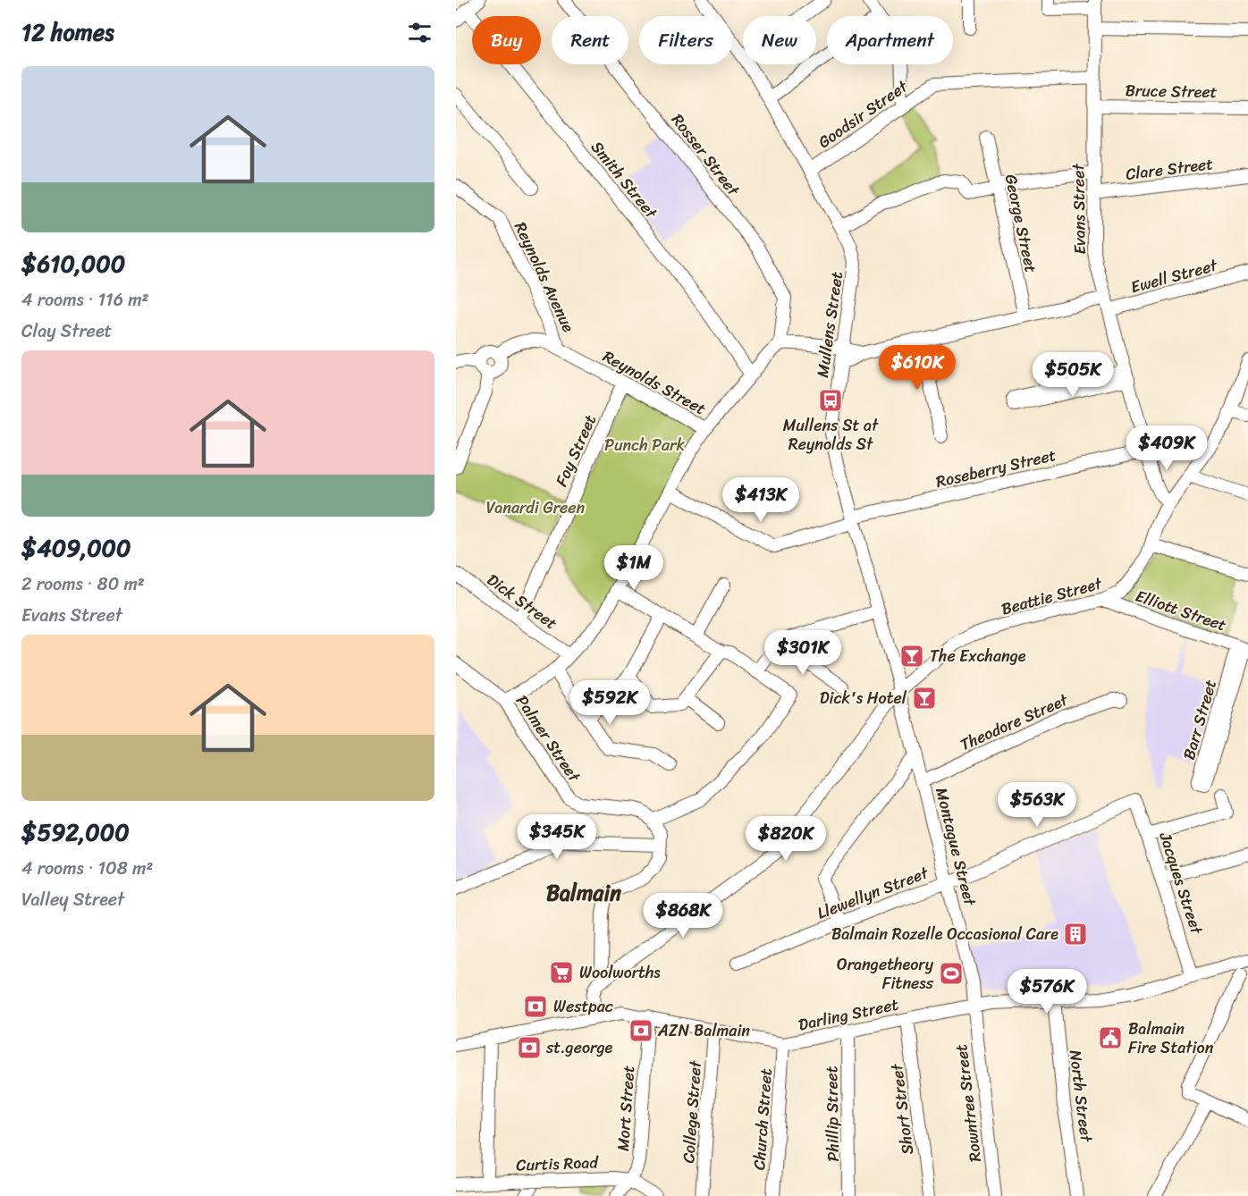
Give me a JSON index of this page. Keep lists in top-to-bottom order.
{
  "streets": {
    "street": [
      "Bruce Street",
      "Goodsir Street",
      "Rosser Street",
      "Clare Street",
      "Smith Street",
      "Evans Street",
      "George Street",
      "Ewell Street",
      "Reynolds Avenue",
      "Mullens Street",
      "Reynolds Street",
      "Foy Street",
      "Roseberry Street",
      "Beattie Street",
      "Dick Street",
      "Elliott Street",
      "Barr Street",
      "Theodore Street",
      "Palmer Street",
      "Montague Street",
      "Jacques Street",
      "Llewellyn Street",
      "Darling Street",
      "North Street",
      "Rowntree Street",
      "Mort Street",
      "Short Street",
      "College Street",
      "Phillip Street",
      "Church Street",
      "Curtis Road"
    ]
  },
  "crossings": [
    ["Bruce Street", "Evans Street"],
    ["Goodsir Street", "Evans Street"],
    ["Goodsir Street", "Mullens Street"],
    ["Rosser Street", "Reynolds Street"],
    ["Clare Street", "Evans Street"],
    ["Smith Street", "Reynolds Street"],
    ["Evans Street", "Ewell Street"],
    ["Evans Street", "Roseberry Street"],
    ["Evans Street", "Beattie Street"],
    ["Reynolds Avenue", "Reynolds Street"],
    ["Mullens Street", "Roseberry Street"],
    ["Mullens Street", "Beattie Street"],
    ["Mullens Street", "Montague Street"],
    ["Reynolds Street", "Foy Street"],
    ["Foy Street", "Dick Street"],
    ["Beattie Street", "Elliott Street"],
    ["Beattie Street", "Montague Street"],
    ["Beattie Street", "Darling Street"],
    ["Elliott Street", "Barr Street"],
    ["Theodore Street", "Montague Street"],
    ["Montague Street", "Llewellyn Street"],
    ["Montague Street", "Darling Street"],
    ["Montague Street", "Rowntree Street"],
    ["Jacques Street", "Llewellyn Street"],
    ["Jacques Street", "Darling Street"],
    ["Darling Street", "North Street"],
    ["Darling Street", "Rowntree Street"],
    ["Darling Street", "Mort Street"],
    ["Darling Street", "Short Street"],
    ["Darling Street", "College Street"],
    ["Darling Street", "Phillip Street"],
    ["Darling Street", "Church Street"],
    ["Mort Street", "Curtis Road"]
  ],
  "districts": ["Balmain"],
  "parks": ["Punch Park", "Vanardi Green"],
  "places": {
    "bus stop": ["Mullens St at Reynolds St"],
    "bar": ["The Exchange", "Dick's Hotel"],
    "building": ["Balmain Rozelle Occasional Care"],
    "supermarket": ["Woolworths"],
    "sports": ["Orangetheory Fitness"],
    "bank": ["Westpac", "AZN Balmain", "st.george"],
    "public building": ["Balmain Fire Station"]
  },
  "page": {
    "heading": "12 homes",
    "chip": [
      "Buy",
      "Rent",
      "Filters",
      "New",
      "Apartment"
    ],
    "list": [
      {
        "name": "$610,000",
        "note": "4 rooms · 116 m² · Clay Street"
      },
      {
        "name": "$409,000",
        "note": "2 rooms · 80 m² · Evans Street"
      },
      {
        "name": "$592,000",
        "note": "4 rooms · 108 m² · Valley Street"
      }
    ],
    "price": [
      "$610K",
      "$505K",
      "$409K",
      "$413K",
      "$1M",
      "$301K",
      "$592K",
      "$563K",
      "$345K",
      "$820K",
      "$868K",
      "$576K"
    ]
  }
}
